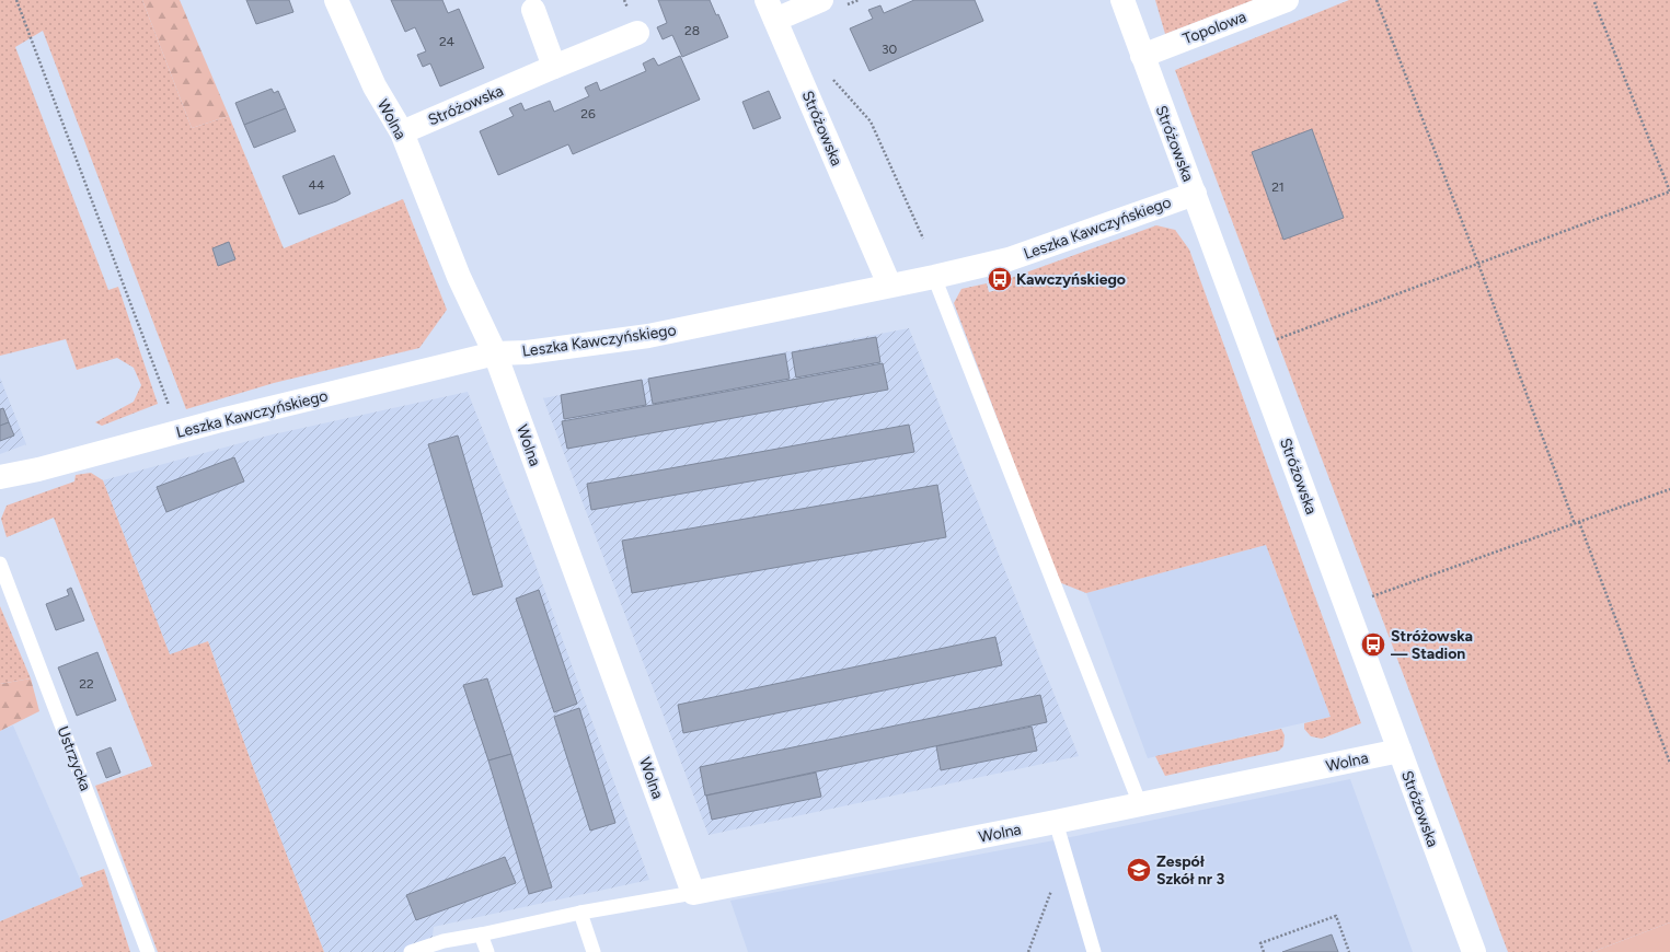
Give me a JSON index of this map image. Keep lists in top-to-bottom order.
{
  "streets": {
    "street": [
      "Topolowa",
      "Stróżowska",
      "Wolna",
      "Leszka Kawczyńskiego"
    ],
    "lane": ["Ustrzycka"]
  },
  "crossings": [
    ["Topolowa", "Stróżowska"],
    ["Stróżowska", "Wolna"],
    ["Stróżowska", "Leszka Kawczyńskiego"],
    ["Wolna", "Leszka Kawczyńskiego"]
  ],
  "places": {
    "bus stop": ["Kawczyńskiego", "Stróżowska — Stadion"],
    "school or university": ["Zespół Szkół nr 3"]
  },
  "house_numbers": [
    "28",
    "24",
    "30",
    "26",
    "44",
    "21",
    "22"
  ]
}
